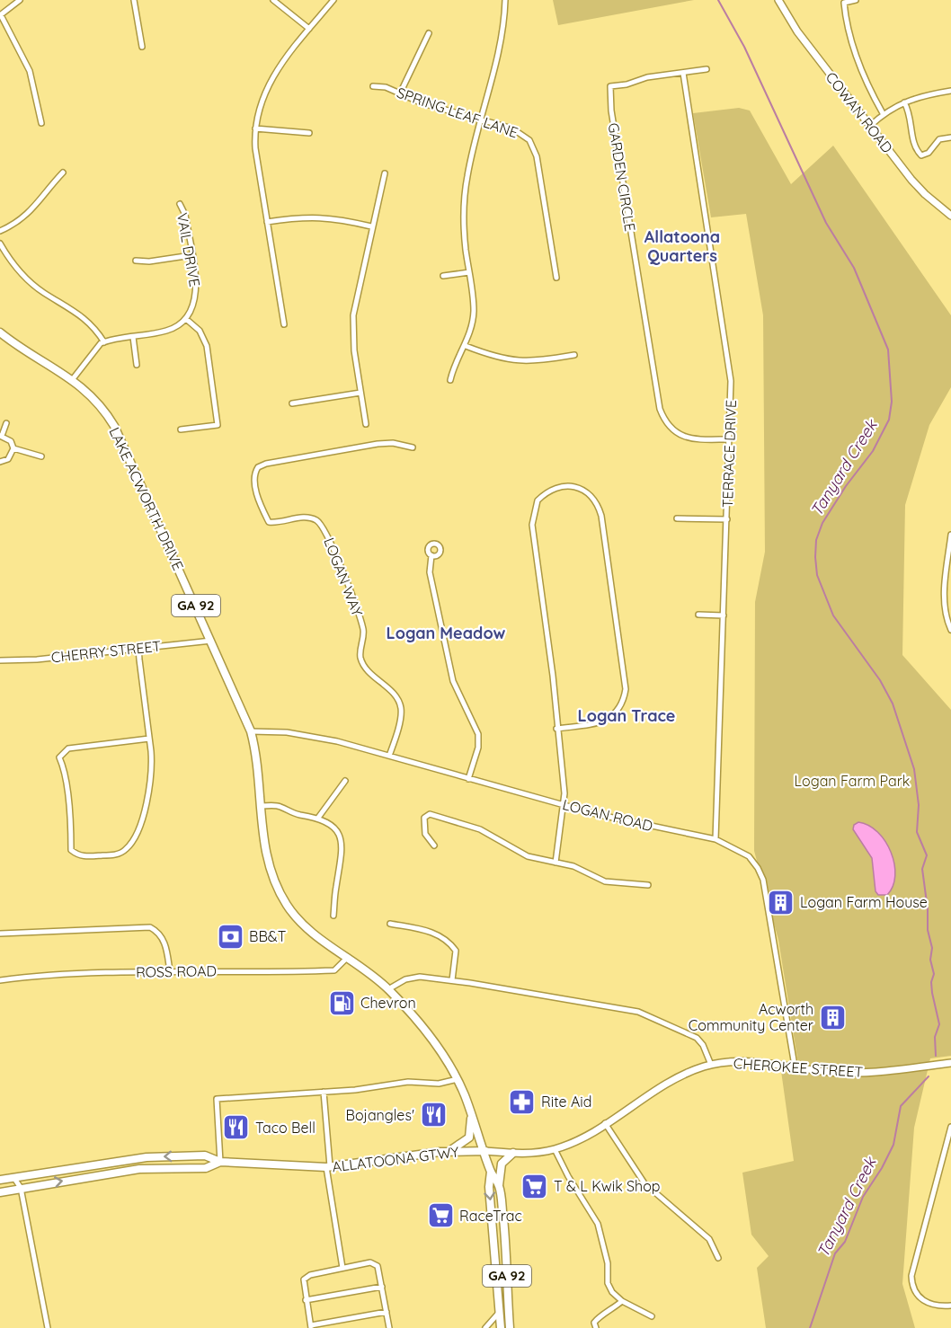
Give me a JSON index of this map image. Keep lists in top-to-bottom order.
{
  "streets": {
    "main road": ["LAKE ACWORTH DRIVE", "GA 92", "ALLATOONA GTWY"],
    "street": [
      "SPRING LEAF LANE",
      "COWAN ROAD",
      "GARDEN CIRCLE",
      "VAIL DRIVE",
      "TERRACE DRIVE",
      "LOGAN WAY",
      "CHERRY STREET",
      "LOGAN ROAD",
      "ROSS ROAD",
      "CHEROKEE STREET"
    ]
  },
  "crossings": [
    ["GARDEN CIRCLE", "TERRACE DRIVE"],
    ["TERRACE DRIVE", "LOGAN ROAD"],
    ["LAKE ACWORTH DRIVE", "CHERRY STREET"],
    ["LAKE ACWORTH DRIVE", "LOGAN ROAD"],
    ["LAKE ACWORTH DRIVE", "ROSS ROAD"],
    ["LAKE ACWORTH DRIVE", "ALLATOONA GTWY"],
    ["LOGAN WAY", "LOGAN ROAD"],
    ["LOGAN ROAD", "CHEROKEE STREET"],
    ["CHEROKEE STREET", "ALLATOONA GTWY"]
  ],
  "districts": ["Allatoona Quarters", "Logan Meadow", "Logan Trace"],
  "water": ["Tanyard Creek"],
  "parks": ["Logan Farm Park"],
  "places": {
    "building": ["Logan Farm House", "Acworth Community Center"],
    "bank": ["BB&T"],
    "fuel station": ["Chevron"],
    "pharmacy": ["Rite Aid"],
    "restaurant": ["Bojangles'", "Taco Bell"],
    "supermarket": ["T & L Kwik Shop", "RaceTrac"]
  }
}
